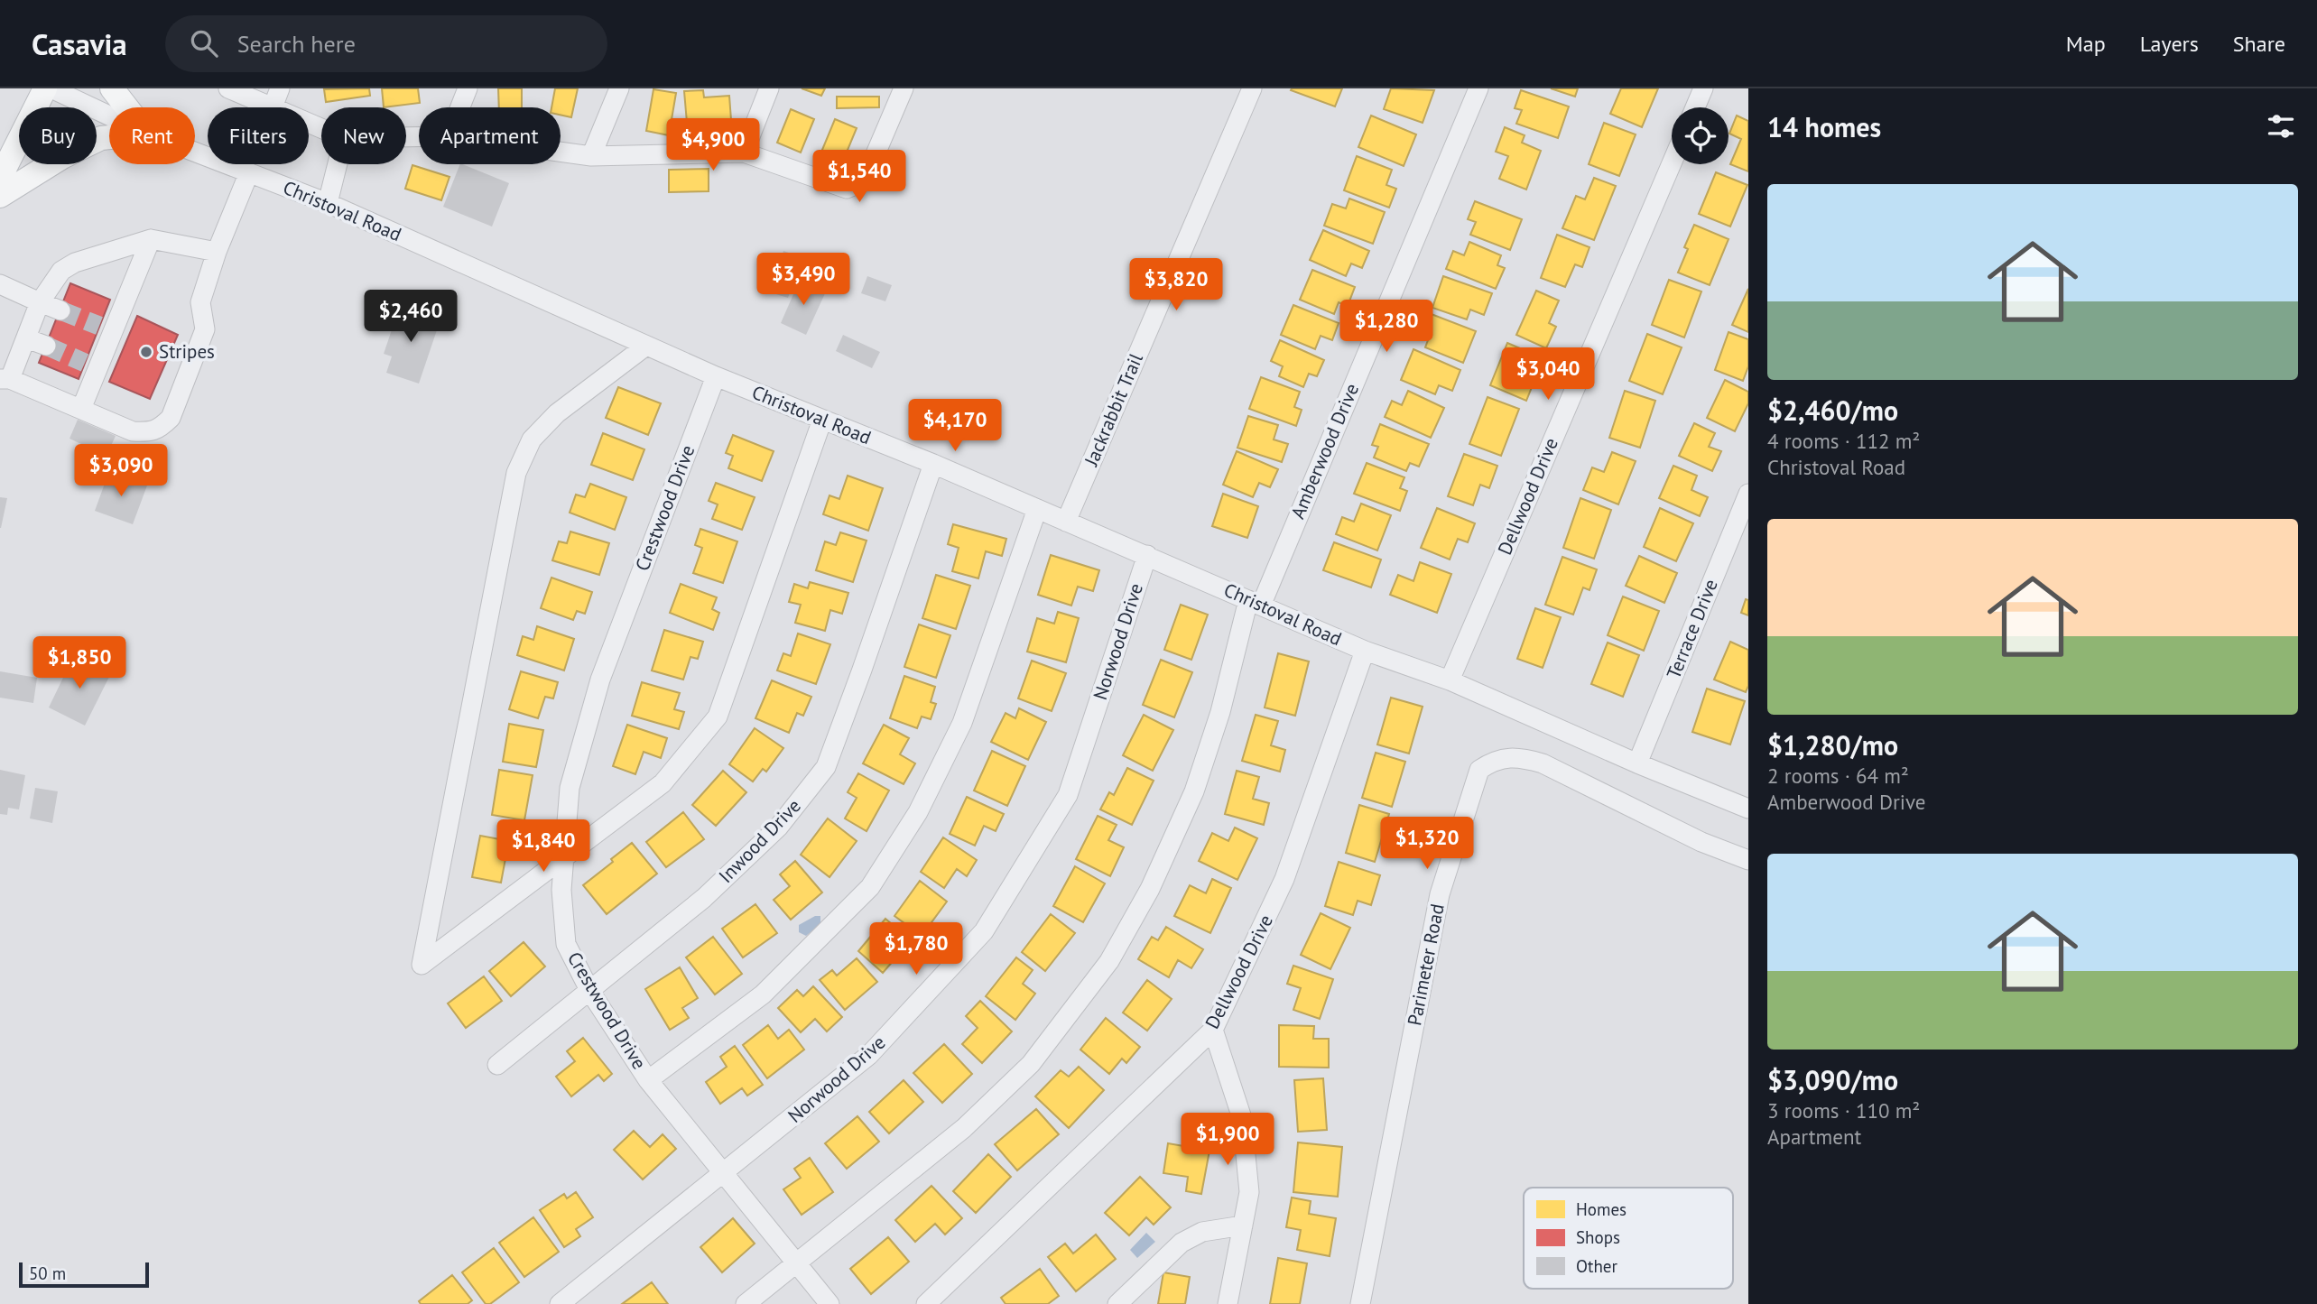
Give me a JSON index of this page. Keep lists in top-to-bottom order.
{
  "streets": {
    "street": [
      "Christoval Road",
      "Jackrabbit Trail",
      "Amberwood Drive",
      "Dellwood Drive",
      "Crestwood Drive",
      "Terrace Drive",
      "Norwood Drive",
      "Inwood Drive",
      "Parimeter Road"
    ]
  },
  "crossings": [
    ["Christoval Road", "Jackrabbit Trail"],
    ["Christoval Road", "Amberwood Drive"],
    ["Christoval Road", "Dellwood Drive"],
    ["Christoval Road", "Crestwood Drive"],
    ["Christoval Road", "Terrace Drive"],
    ["Christoval Road", "Norwood Drive"],
    ["Christoval Road", "Inwood Drive"],
    ["Amberwood Drive", "Crestwood Drive"],
    ["Crestwood Drive", "Norwood Drive"],
    ["Crestwood Drive", "Inwood Drive"]
  ],
  "places": ["Stripes"],
  "legend": ["Homes", "Shops", "Other"],
  "scale_bar": "50 m",
  "page": {
    "header": "Casavia",
    "search": "Search here",
    "nav": ["Map", "Layers", "Share"],
    "heading": "14 homes",
    "chip": [
      "Buy",
      "Rent",
      "Filters",
      "New",
      "Apartment"
    ],
    "price": [
      "$4,900",
      "$1,540",
      "$3,490",
      "$3,820",
      "$2,460",
      "$1,280",
      "$3,040",
      "$4,170",
      "$3,090",
      "$1,850",
      "$1,320",
      "$1,840",
      "$1,780",
      "$1,900"
    ],
    "list": [
      {
        "name": "$2,460/mo",
        "note": "4 rooms · 112 m² · Christoval Road"
      },
      {
        "name": "$1,280/mo",
        "note": "2 rooms · 64 m² · Amberwood Drive"
      },
      {
        "name": "$3,090/mo",
        "note": "3 rooms · 110 m² · Apartment"
      }
    ],
    "scale": "50 m"
  }
}
